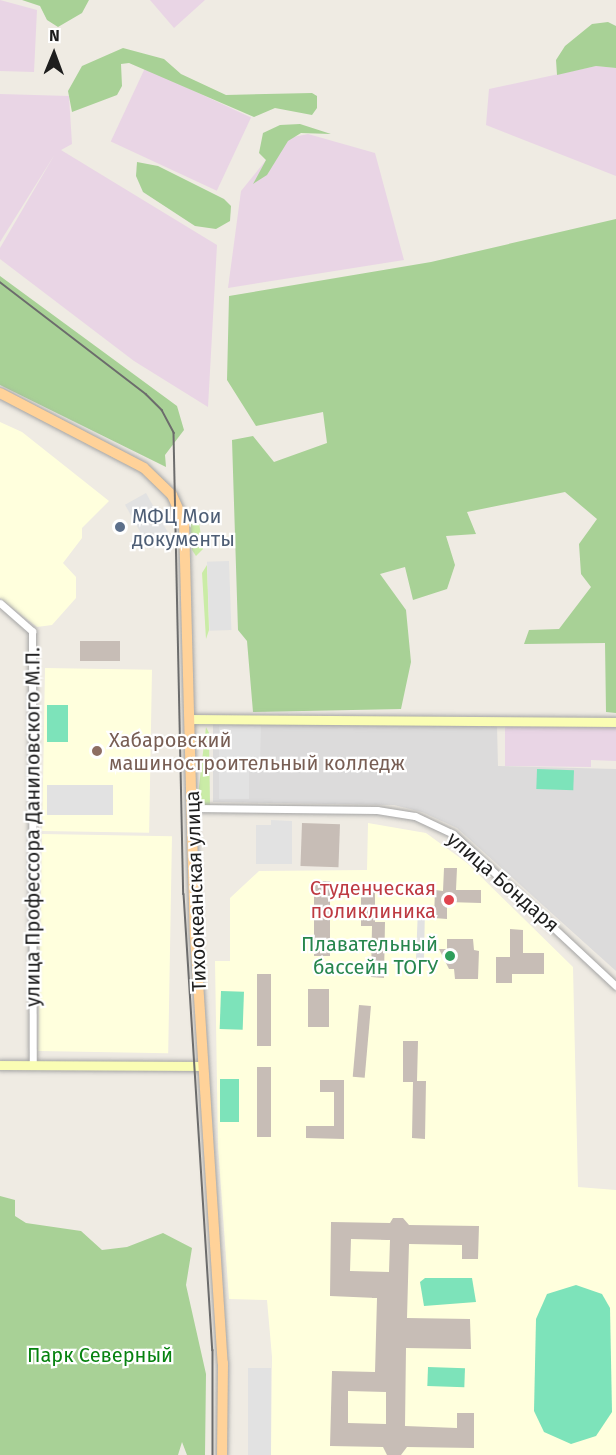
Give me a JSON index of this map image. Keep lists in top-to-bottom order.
{
  "streets": {
    "main road": ["Тихоокеанская улица"],
    "street": ["улица Профессора Даниловского М.П.", "улица Бондаря"]
  },
  "crossings": [
    ["улица Бондаря", "Тихоокеанская улица"]
  ],
  "parks": ["Парк Северный"],
  "places": [
    "МФЦ Мои документы",
    "Хабаровский машиностроительный колледж",
    "Студенческая поликлиника",
    "Плавательный бассейн ТОГУ"
  ],
  "north": "top"
}
